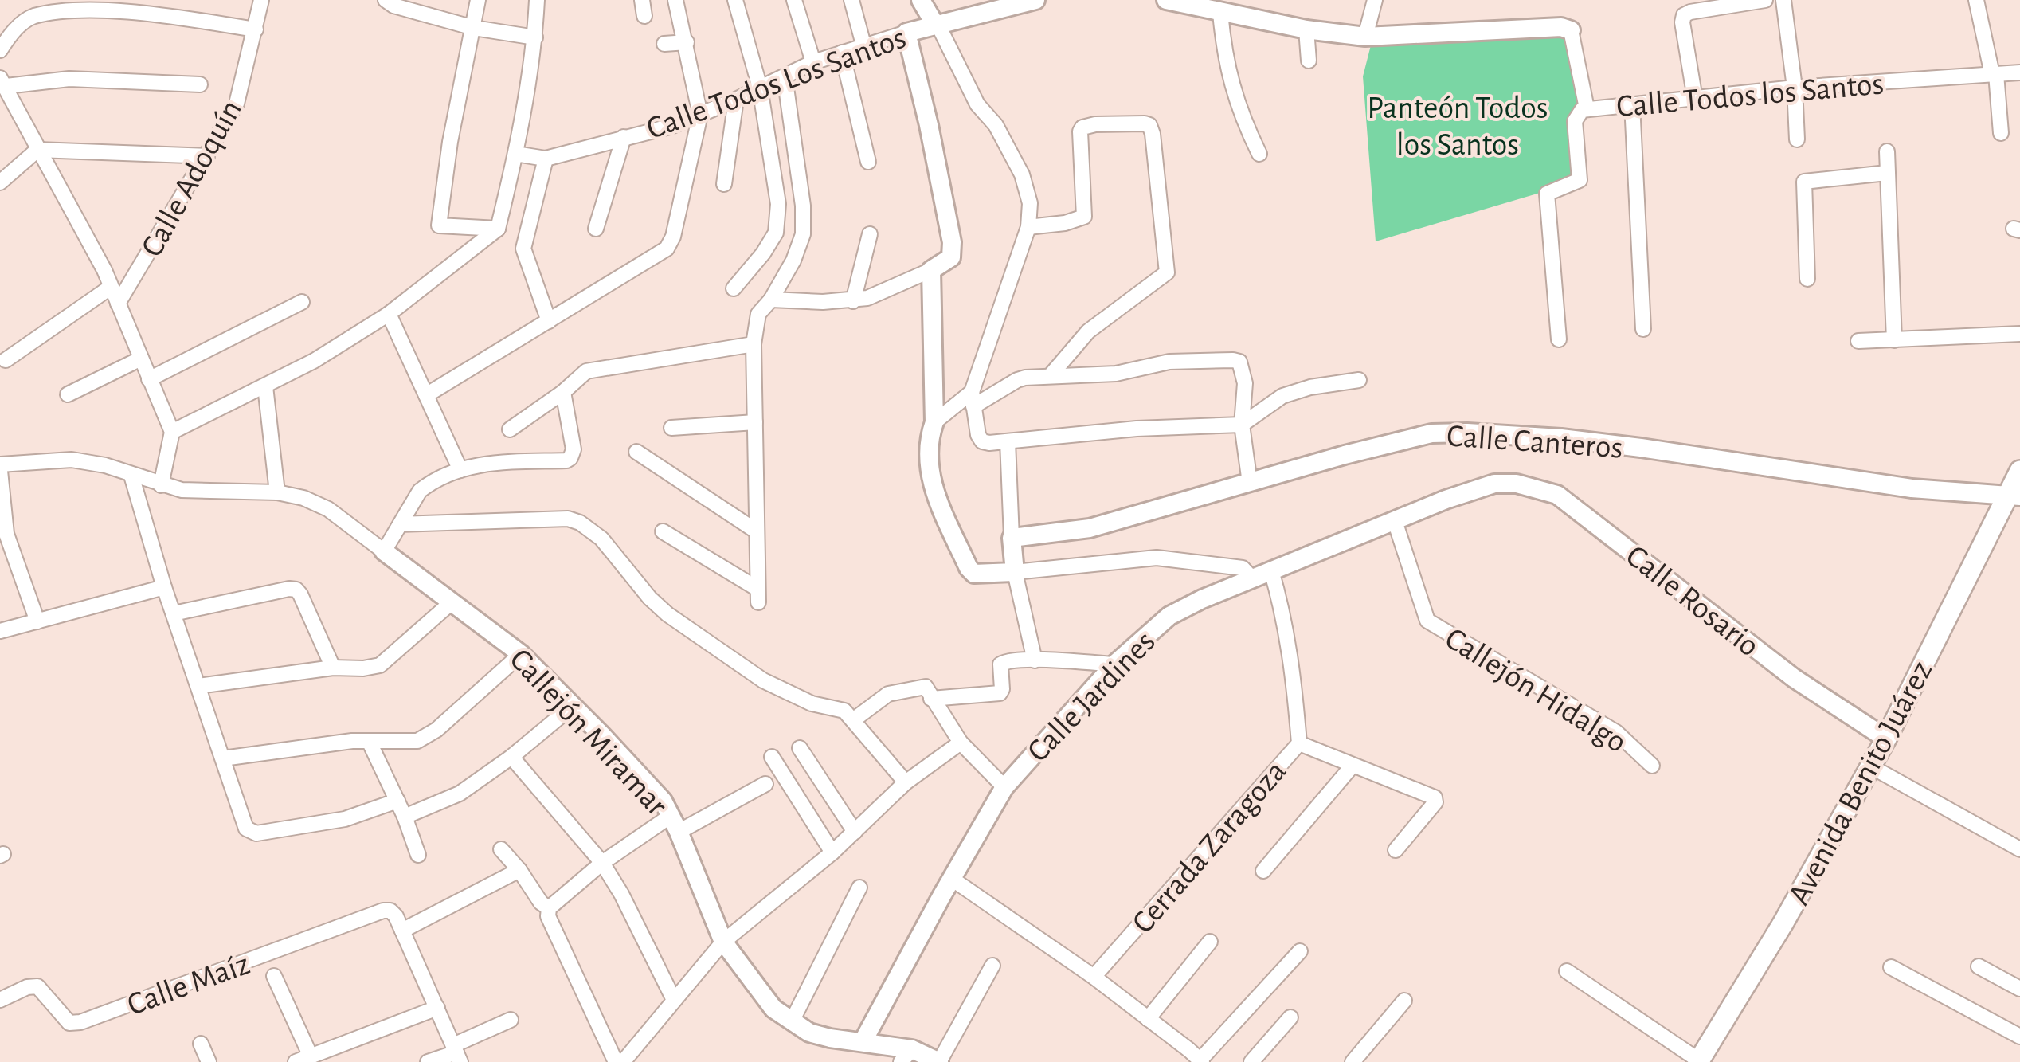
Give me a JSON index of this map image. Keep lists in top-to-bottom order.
{
  "streets": {
    "main road": ["Avenida Benito Juárez"],
    "street": [
      "Calle Todos Los Santos",
      "Calle Todos los Santos",
      "Calle Adoquín",
      "Calle Canteros",
      "Calle Rosario",
      "Callejón Hidalgo",
      "Calle Jardines",
      "Callejón Miramar",
      "Cerrada Zaragoza",
      "Calle Maíz"
    ]
  },
  "crossings": [
    ["Calle Canteros", "Avenida Benito Juárez"],
    ["Calle Rosario", "Calle Jardines"],
    ["Calle Rosario", "Avenida Benito Juárez"],
    ["Callejón Hidalgo", "Calle Jardines"],
    ["Calle Jardines", "Callejón Miramar"],
    ["Calle Jardines", "Cerrada Zaragoza"]
  ],
  "parks": ["Panteón Todos los Santos"]
}
